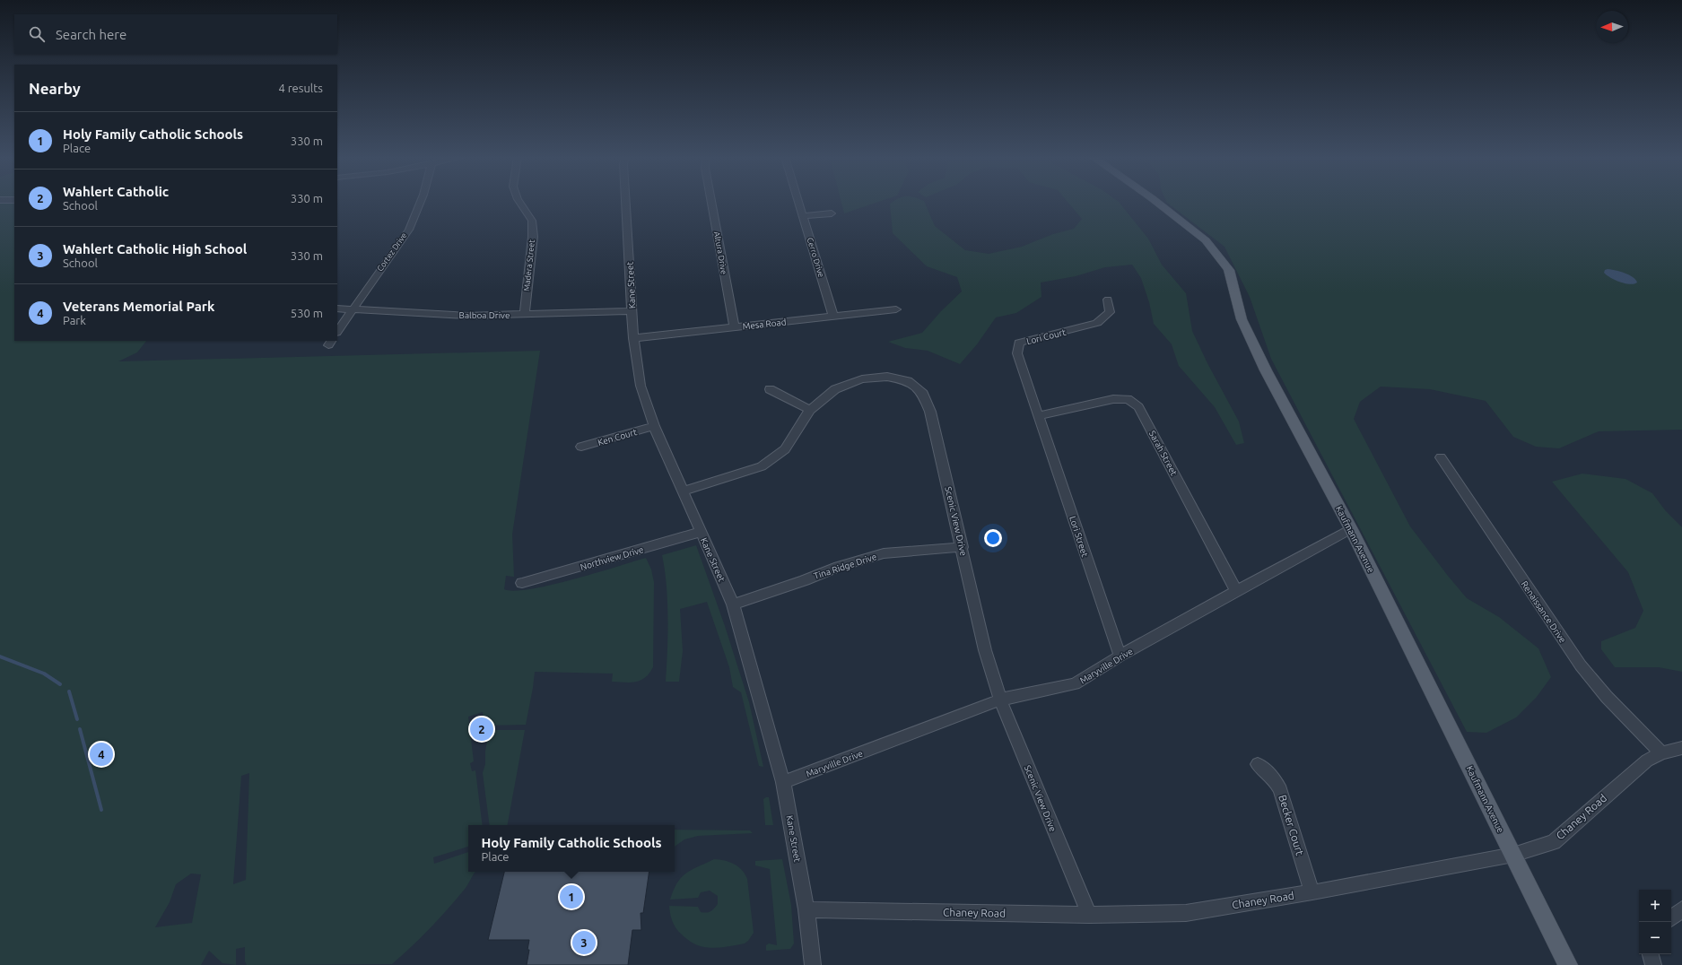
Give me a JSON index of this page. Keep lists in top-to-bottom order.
{
  "streets": {
    "main road": ["Kaufmann Avenue"],
    "street": [
      "Cortez Drive",
      "Altura Drive",
      "Cerro Drive",
      "Madera Street",
      "Kane Street",
      "Balboa Drive",
      "Mesa Road",
      "Lori Court",
      "Ken Court",
      "Sarah Street",
      "Scenic View Drive",
      "Lori Street",
      "Northview Drive",
      "Tina Ridge Drive",
      "Renaissance Drive",
      "Maryville Drive",
      "Chaney Road",
      "Becker Court"
    ]
  },
  "crossings": [
    ["Cortez Drive", "Balboa Drive"],
    ["Altura Drive", "Mesa Road"],
    ["Cerro Drive", "Mesa Road"],
    ["Madera Street", "Balboa Drive"],
    ["Kane Street", "Balboa Drive"],
    ["Kane Street", "Mesa Road"],
    ["Kane Street", "Ken Court"],
    ["Kane Street", "Scenic View Drive"],
    ["Kane Street", "Northview Drive"],
    ["Kane Street", "Tina Ridge Drive"],
    ["Kane Street", "Maryville Drive"],
    ["Kane Street", "Chaney Road"],
    ["Lori Court", "Sarah Street"],
    ["Lori Court", "Lori Street"],
    ["Sarah Street", "Lori Street"],
    ["Sarah Street", "Maryville Drive"],
    ["Scenic View Drive", "Tina Ridge Drive"],
    ["Scenic View Drive", "Maryville Drive"],
    ["Scenic View Drive", "Chaney Road"],
    ["Lori Street", "Maryville Drive"],
    ["Kaufmann Avenue", "Maryville Drive"],
    ["Kaufmann Avenue", "Chaney Road"],
    ["Renaissance Drive", "Chaney Road"],
    ["Chaney Road", "Becker Court"]
  ],
  "north": "left",
  "page": {
    "search": "Search here",
    "heading": ["Nearby", "4 results"],
    "list": [
      {
        "mark": "1",
        "name": "Holy Family Catholic Schools",
        "note": "Place",
        "value": "330 m"
      },
      {
        "mark": "2",
        "name": "Wahlert Catholic",
        "note": "School",
        "value": "330 m"
      },
      {
        "mark": "3",
        "name": "Wahlert Catholic High School",
        "note": "School",
        "value": "330 m"
      },
      {
        "mark": "4",
        "name": "Veterans Memorial Park",
        "note": "Park",
        "value": "530 m"
      }
    ],
    "pins": [
      "2",
      "4",
      "1",
      "3"
    ],
    "popup": ["Holy Family Catholic Schools", "Place"],
    "map_buttons": ["+", "−"]
  }
}
